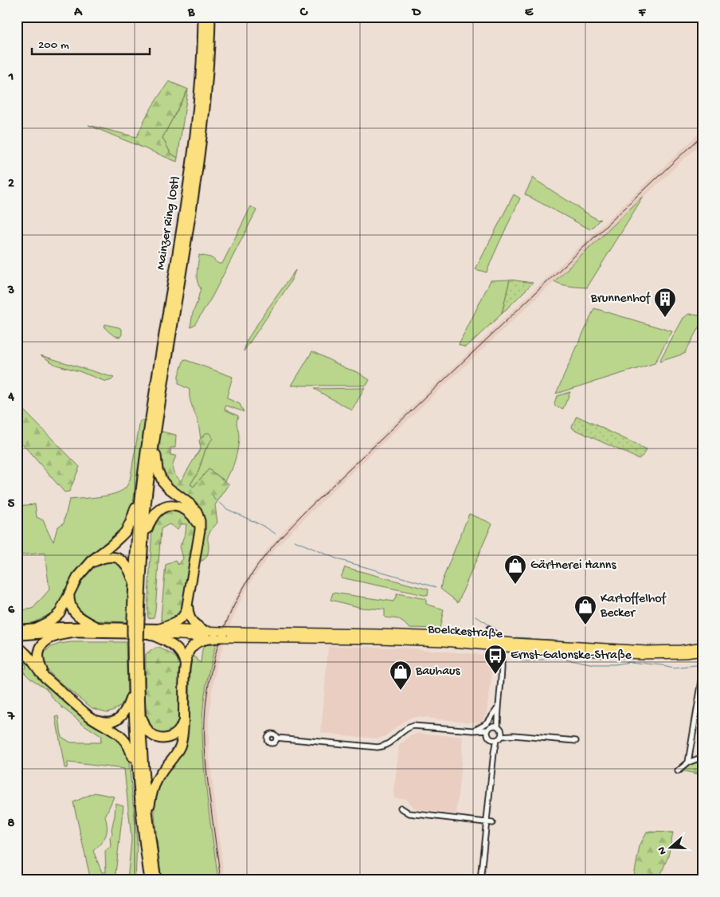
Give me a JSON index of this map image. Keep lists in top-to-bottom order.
{
  "streets": {
    "highway": ["Mainzer Ring (Ost)"],
    "main road": ["Boelckestraße"]
  },
  "places": {
    "building": ["Brunnenhof"],
    "shop": ["Gärtnerei Hanns", "Kartoffelhof Becker", "Bauhaus"],
    "bus stop": ["Ernst-Galonske-Straße"]
  },
  "scale_bar": "200 m",
  "north": "left",
  "grid": {
    "columns": [
      "A",
      "B",
      "C",
      "D",
      "E",
      "F"
    ],
    "rows": [
      "1",
      "2",
      "3",
      "4",
      "5",
      "6",
      "7",
      "8"
    ]
  }
}
